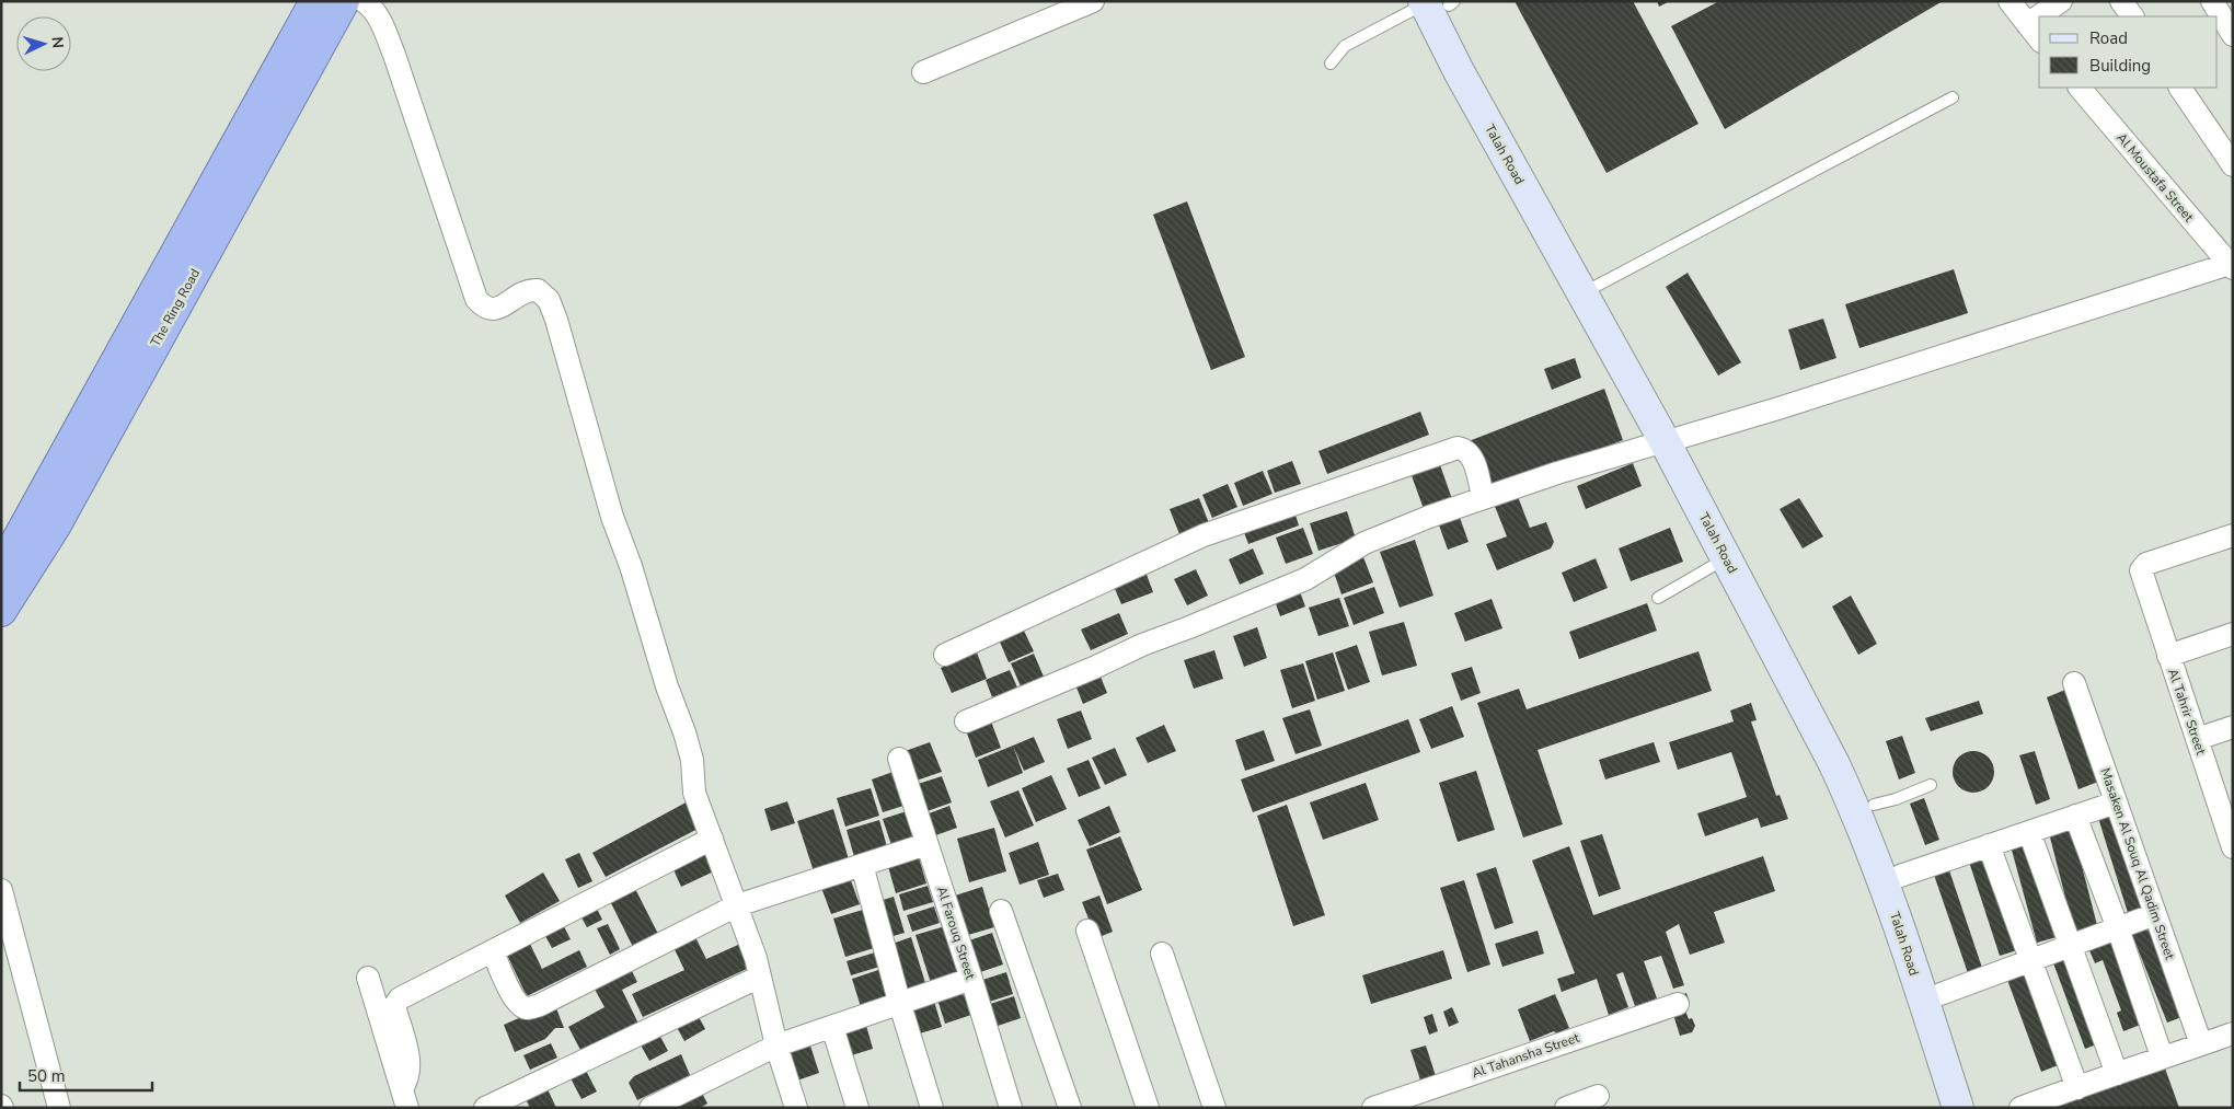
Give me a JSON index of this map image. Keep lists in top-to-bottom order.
{
  "streets": {
    "highway": ["The Ring Road"],
    "main road": ["Talah Road"],
    "street": [
      "Al Moustafa Street",
      "Al Tahrir Street",
      "Masaken Al Souq Al Qadim Street",
      "Al Farouq Street",
      "Al Tahansha Street"
    ]
  },
  "legend": ["Road", "Building"],
  "scale_bar": "50 m",
  "north": "right"
}
